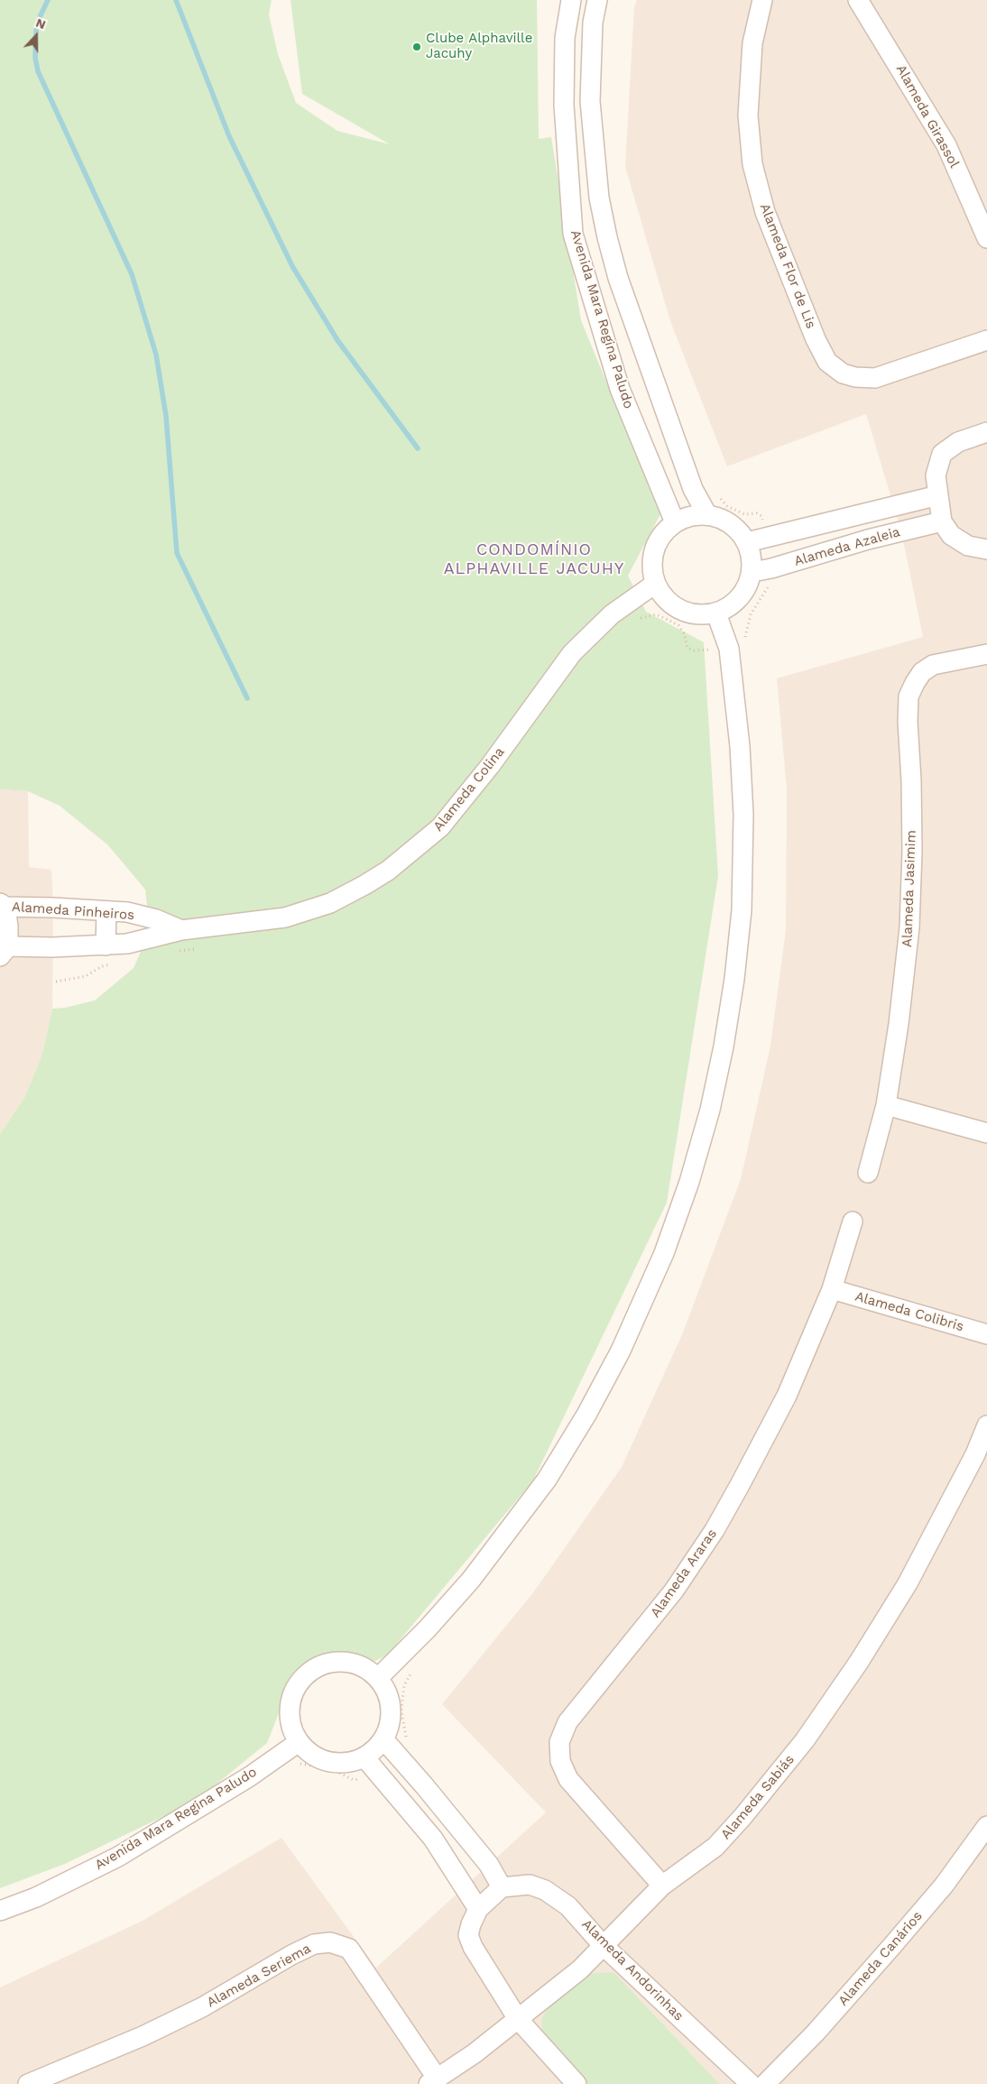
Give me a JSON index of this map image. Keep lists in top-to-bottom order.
{
  "streets": {
    "street": [
      "Alameda Girassol",
      "Alameda Flor de Lis",
      "Avenida Mara Regina Paludo",
      "Alameda Azaleia",
      "Alameda Colina",
      "Alameda Jasimim",
      "Alameda Pinheiros",
      "Alameda Colibris",
      "Alameda Araras",
      "Alameda Sabiás",
      "Alameda Canários",
      "Alameda Andorinhas",
      "Alameda Seriema"
    ]
  },
  "crossings": [
    ["Avenida Mara Regina Paludo", "Alameda Azaleia"],
    ["Avenida Mara Regina Paludo", "Alameda Colina"],
    ["Alameda Azaleia", "Alameda Colina"],
    ["Alameda Colina", "Alameda Pinheiros"],
    ["Alameda Colibris", "Alameda Araras"],
    ["Alameda Araras", "Alameda Sabiás"],
    ["Alameda Sabiás", "Alameda Andorinhas"],
    ["Alameda Sabiás", "Alameda Seriema"]
  ],
  "districts": ["CONDOMÍNIO ALPHAVILLE JACUHY"],
  "places": ["Clube Alphaville Jacuhy"],
  "north": "top"
}
